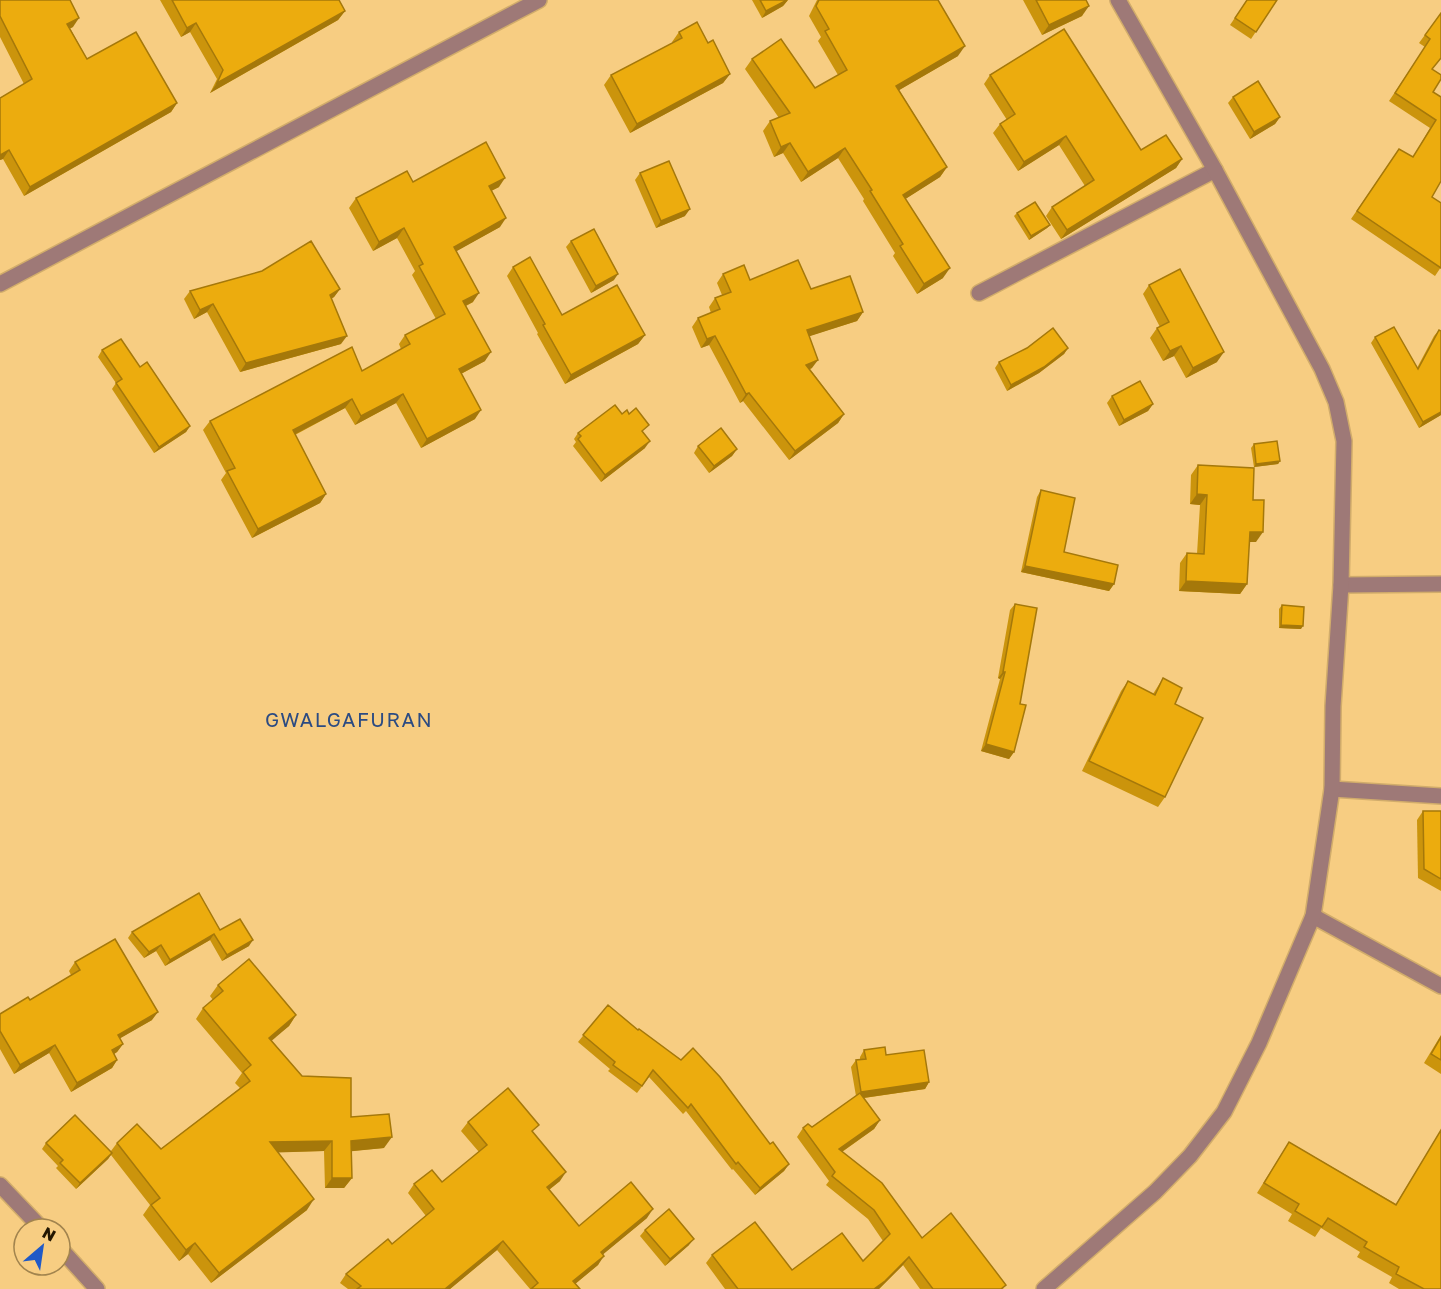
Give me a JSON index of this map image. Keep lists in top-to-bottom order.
{
  "districts": ["GWALGAFURAN"],
  "north": "top right"
}
